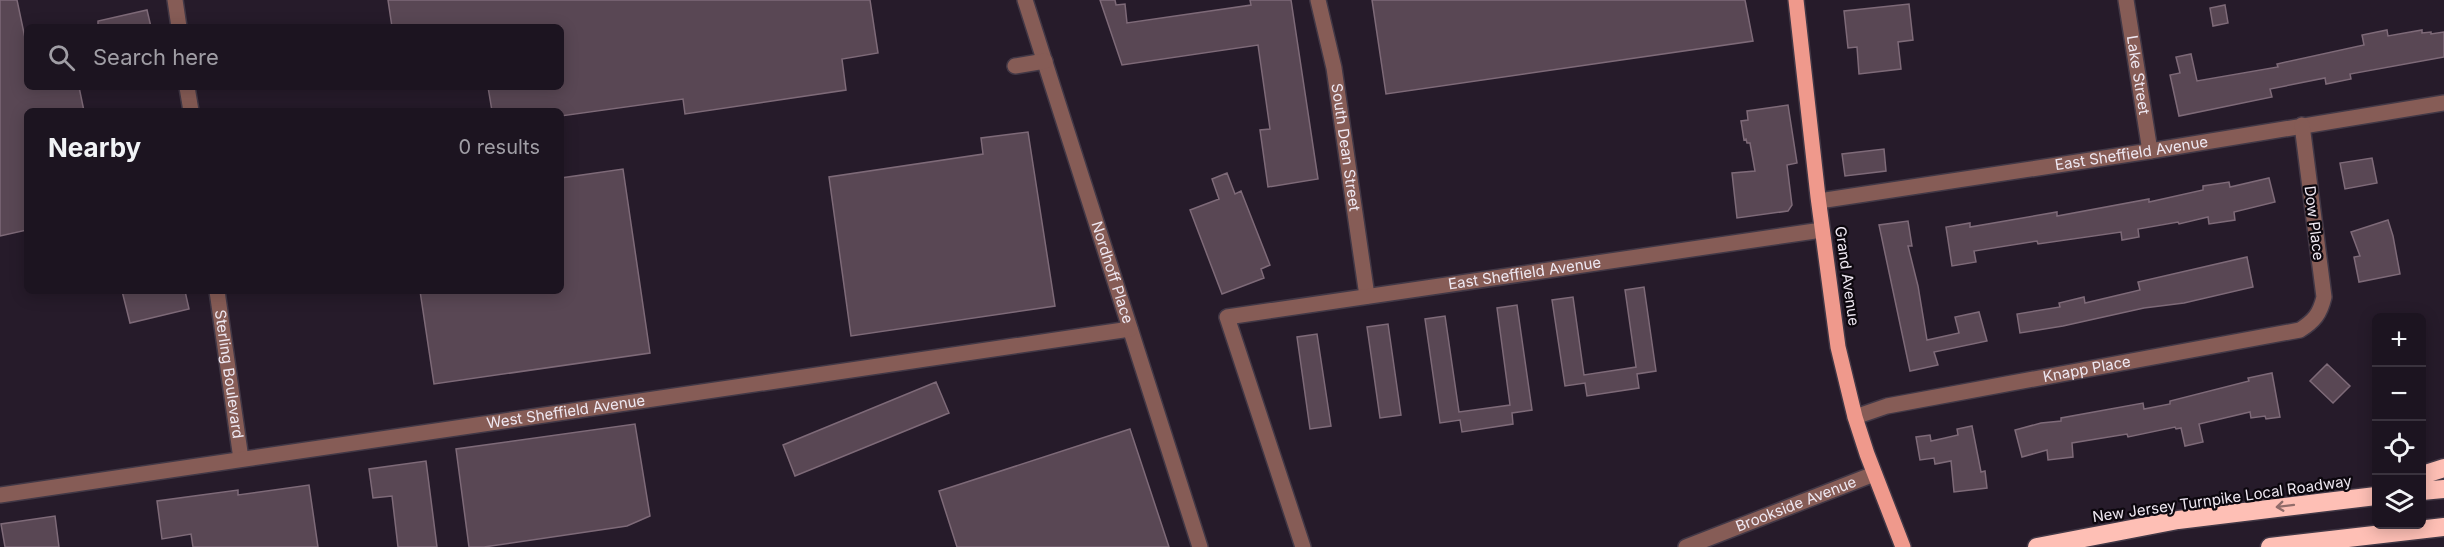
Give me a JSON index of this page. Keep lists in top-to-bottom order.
{
  "streets": {
    "highway": ["New Jersey Turnpike Local Roadway"],
    "main road": ["Grand Avenue"],
    "street": [
      "Lake Street",
      "South Dean Street",
      "East Sheffield Avenue",
      "Dow Place",
      "Nordhoff Place",
      "Knapp Place",
      "Sterling Boulevard",
      "West Sheffield Avenue",
      "Brookside Avenue"
    ]
  },
  "crossings": [
    ["Lake Street", "East Sheffield Avenue"],
    ["South Dean Street", "East Sheffield Avenue"],
    ["East Sheffield Avenue", "Dow Place"],
    ["East Sheffield Avenue", "Grand Avenue"],
    ["Dow Place", "Knapp Place"],
    ["Nordhoff Place", "West Sheffield Avenue"],
    ["Grand Avenue", "Knapp Place"],
    ["Grand Avenue", "Brookside Avenue"],
    ["Sterling Boulevard", "West Sheffield Avenue"]
  ],
  "one_way": ["New Jersey Turnpike Local Roadway"],
  "page": {
    "search": "Search here",
    "heading": ["Nearby", "0 results"],
    "map_buttons": ["+", "−"]
  }
}
